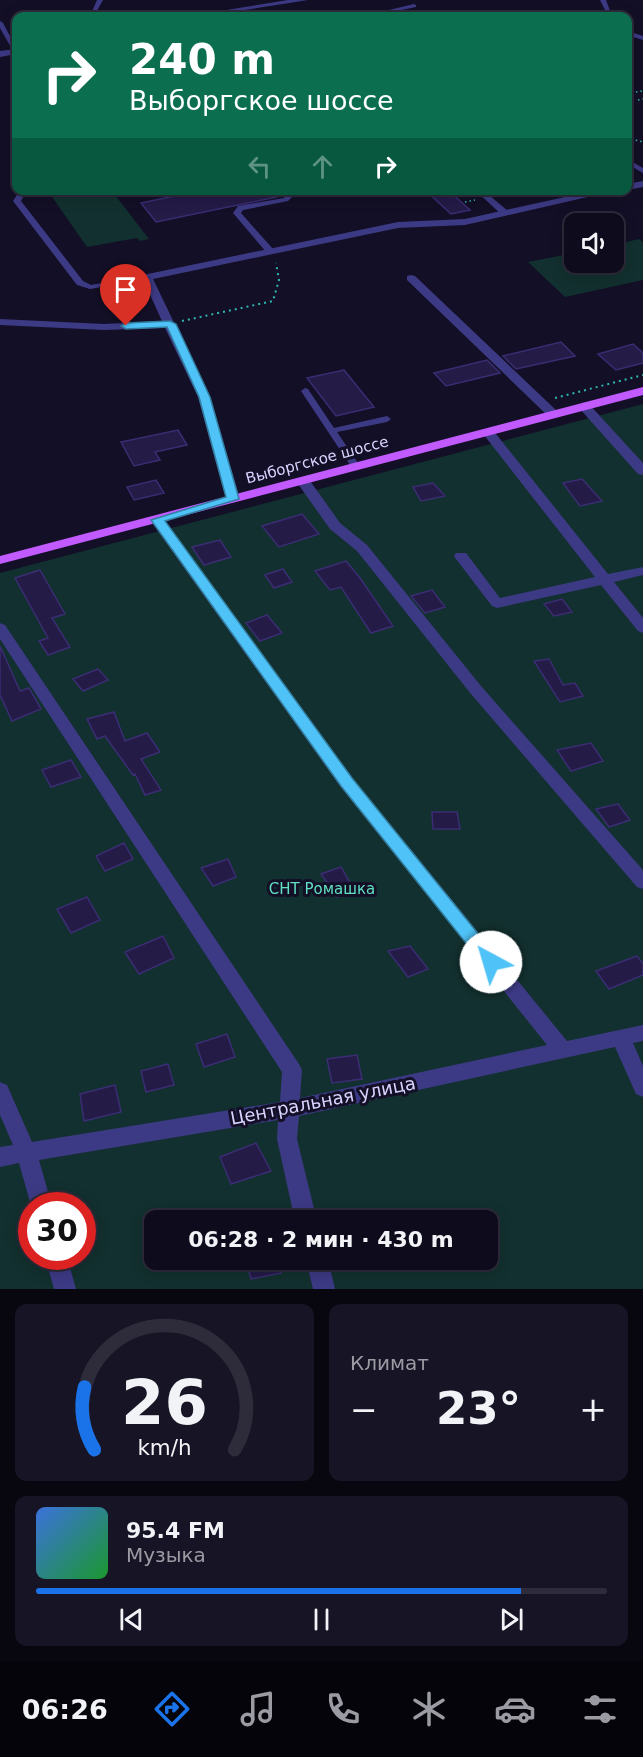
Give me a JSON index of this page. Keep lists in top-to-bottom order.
{
  "streets": {
    "main road": ["Выборгское шоссе"],
    "street": ["Центральная улица"]
  },
  "parks": ["СНТ Ромашка"],
  "page": {
    "turn": ["240 m", "Выборгское шоссе"],
    "limit": "30",
    "trip": "06:28 · 2 мин · 430 m",
    "tile": "Климат",
    "heat": ["−", "23°", "+"],
    "song": ["95.4 FM", "Музыка"],
    "tabs": "06:26",
    "gauge": ["26", "km/h"]
  }
}
